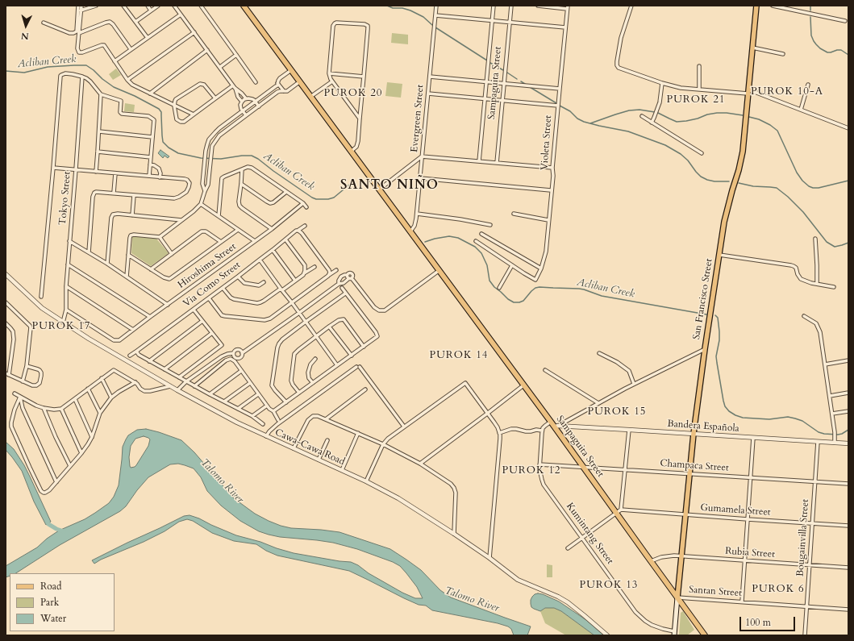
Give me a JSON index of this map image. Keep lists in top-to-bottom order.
{
  "streets": {
    "highway": ["Sampaguita Street"],
    "main road": ["San Francisco Street"],
    "street": [
      "Evergreen Street",
      "Violeta Street",
      "Tokyo Street",
      "Hiroshima Street",
      "Via Como Street",
      "Bandera Española",
      "Cawa-Cawa Road",
      "Champaca Street",
      "Gumamela Street",
      "Kumintang Street",
      "Bougainvilla Street",
      "Rubia Street",
      "Santan Street"
    ]
  },
  "crossings": [
    ["Sampaguita Street", "Evergreen Street"],
    ["Sampaguita Street", "San Francisco Street"],
    ["Sampaguita Street", "Bandera Española"],
    ["Sampaguita Street", "Champaca Street"],
    ["Sampaguita Street", "Rubia Street"],
    ["Sampaguita Street", "Santan Street"],
    ["Tokyo Street", "Hiroshima Street"],
    ["Tokyo Street", "Cawa-Cawa Road"],
    ["San Francisco Street", "Bandera Española"],
    ["San Francisco Street", "Champaca Street"],
    ["San Francisco Street", "Gumamela Street"],
    ["San Francisco Street", "Rubia Street"],
    ["San Francisco Street", "Santan Street"],
    ["Bandera Española", "Bougainvilla Street"],
    ["Champaca Street", "Kumintang Street"],
    ["Champaca Street", "Bougainvilla Street"],
    ["Gumamela Street", "Bougainvilla Street"],
    ["Bougainvilla Street", "Rubia Street"],
    ["Bougainvilla Street", "Santan Street"]
  ],
  "districts": [
    "PUROK 10-A",
    "PUROK 20",
    "PUROK 21",
    "SANTO NIÑO",
    "PUROK 17",
    "PUROK 14",
    "PUROK 15",
    "PUROK 12",
    "PUROK 13",
    "PUROK 6"
  ],
  "water": ["Acliban Creek", "Talomo River"],
  "legend": ["Road", "Park", "Water"],
  "scale_bar": "100 m",
  "north": "bottom"
}
